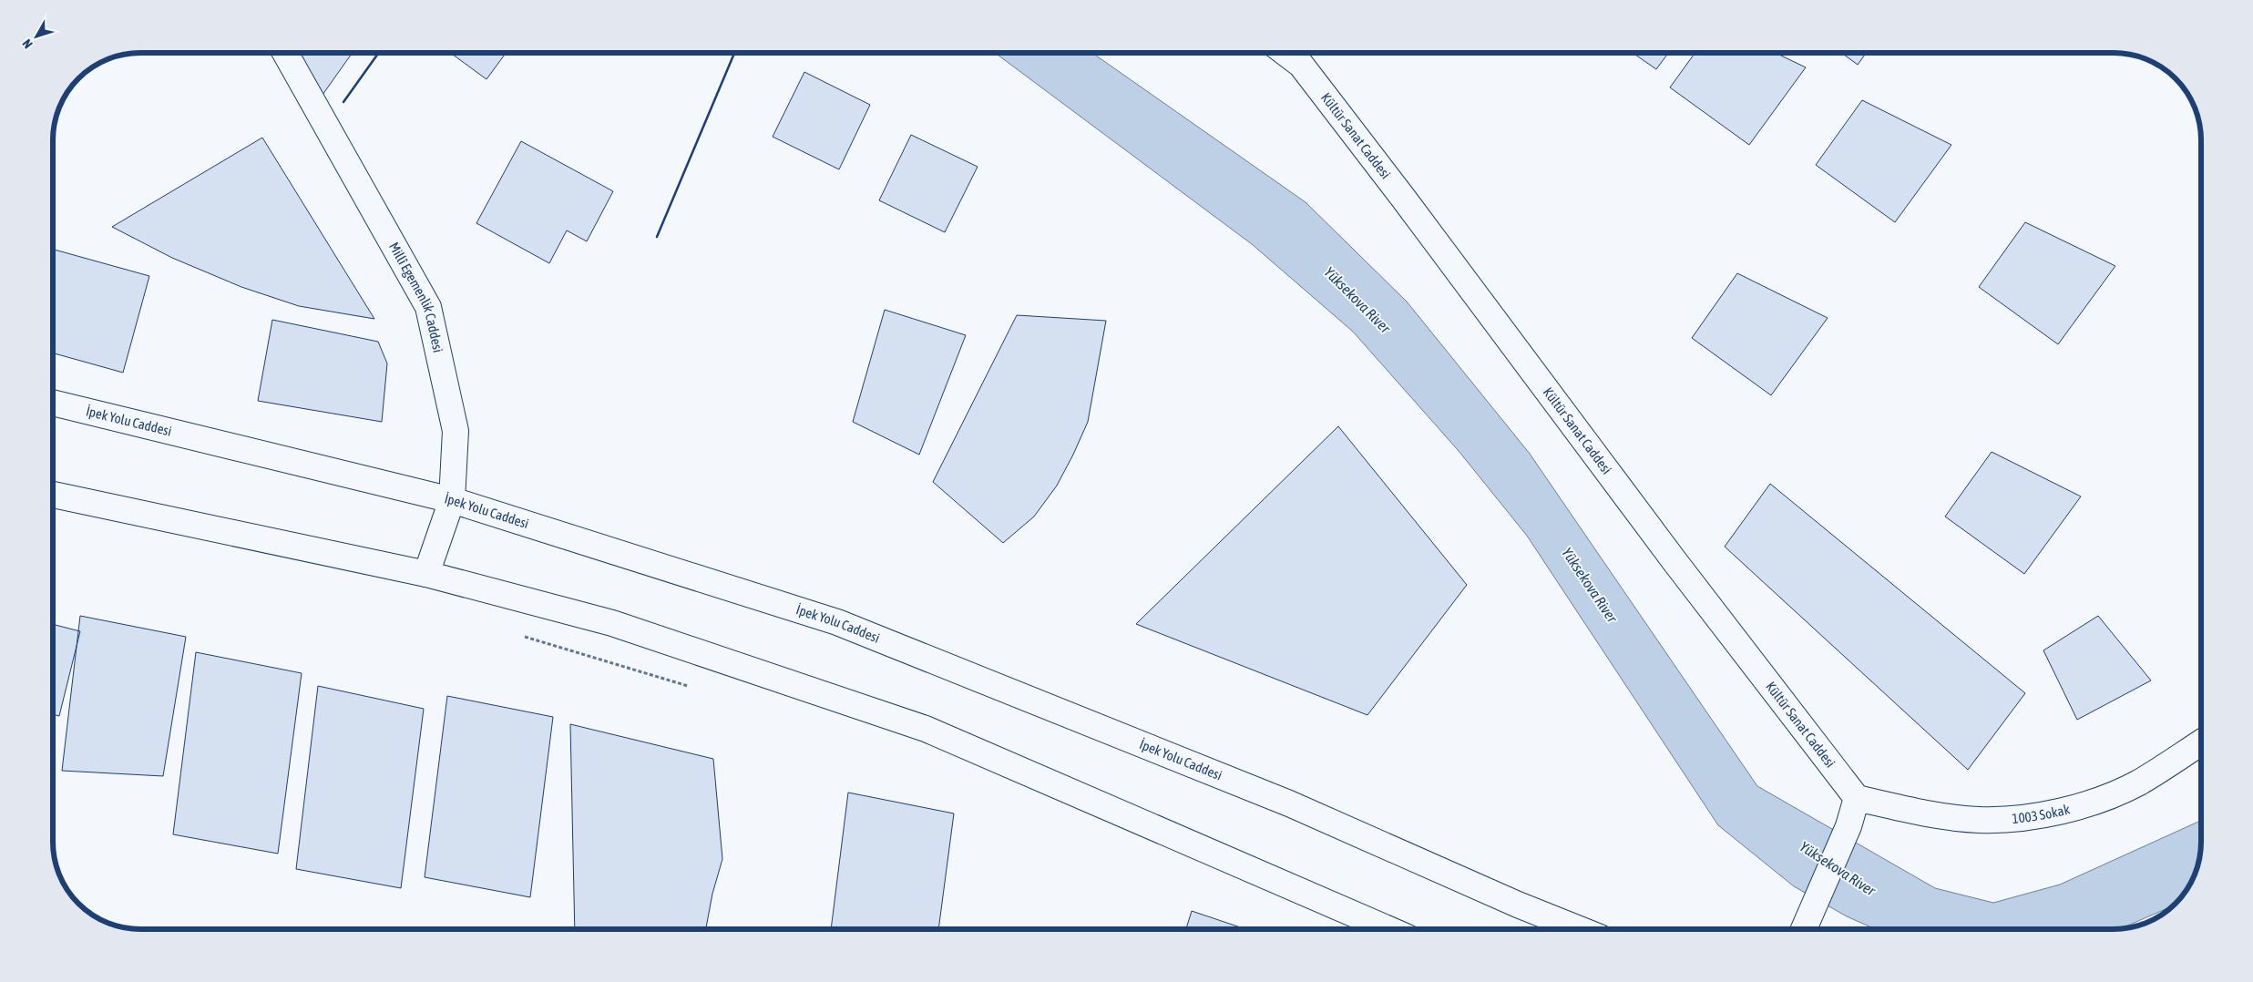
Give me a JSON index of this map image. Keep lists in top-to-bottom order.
{
  "streets": {
    "main road": [
      "Kültür Sanat Caddesi",
      "Millî Egemenlik Caddesi",
      "İpek Yolu Caddesi",
      "1003 Sokak"
    ]
  },
  "crossings": [
    ["Kültür Sanat Caddesi", "1003 Sokak"],
    ["Millî Egemenlik Caddesi", "İpek Yolu Caddesi"]
  ],
  "water": ["Yüksekova River"],
  "north": "bottom left"
}
